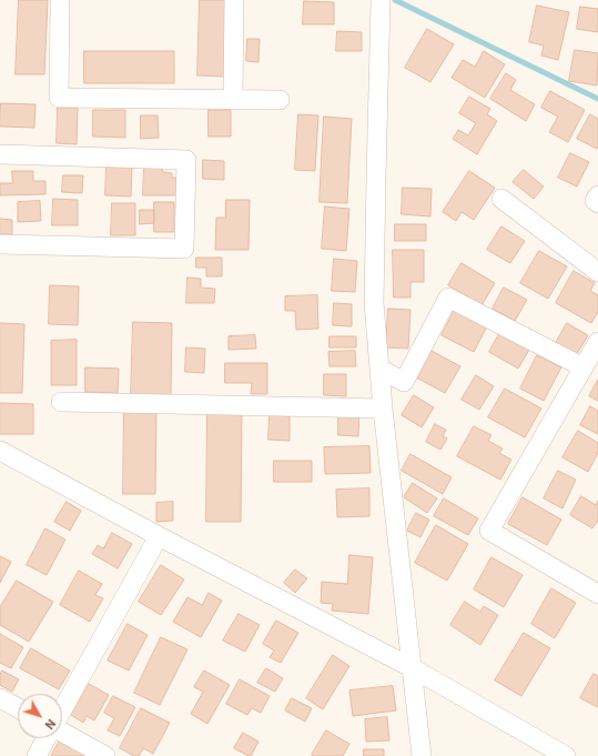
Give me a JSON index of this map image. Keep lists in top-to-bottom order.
{
  "north": "bottom right"
}
